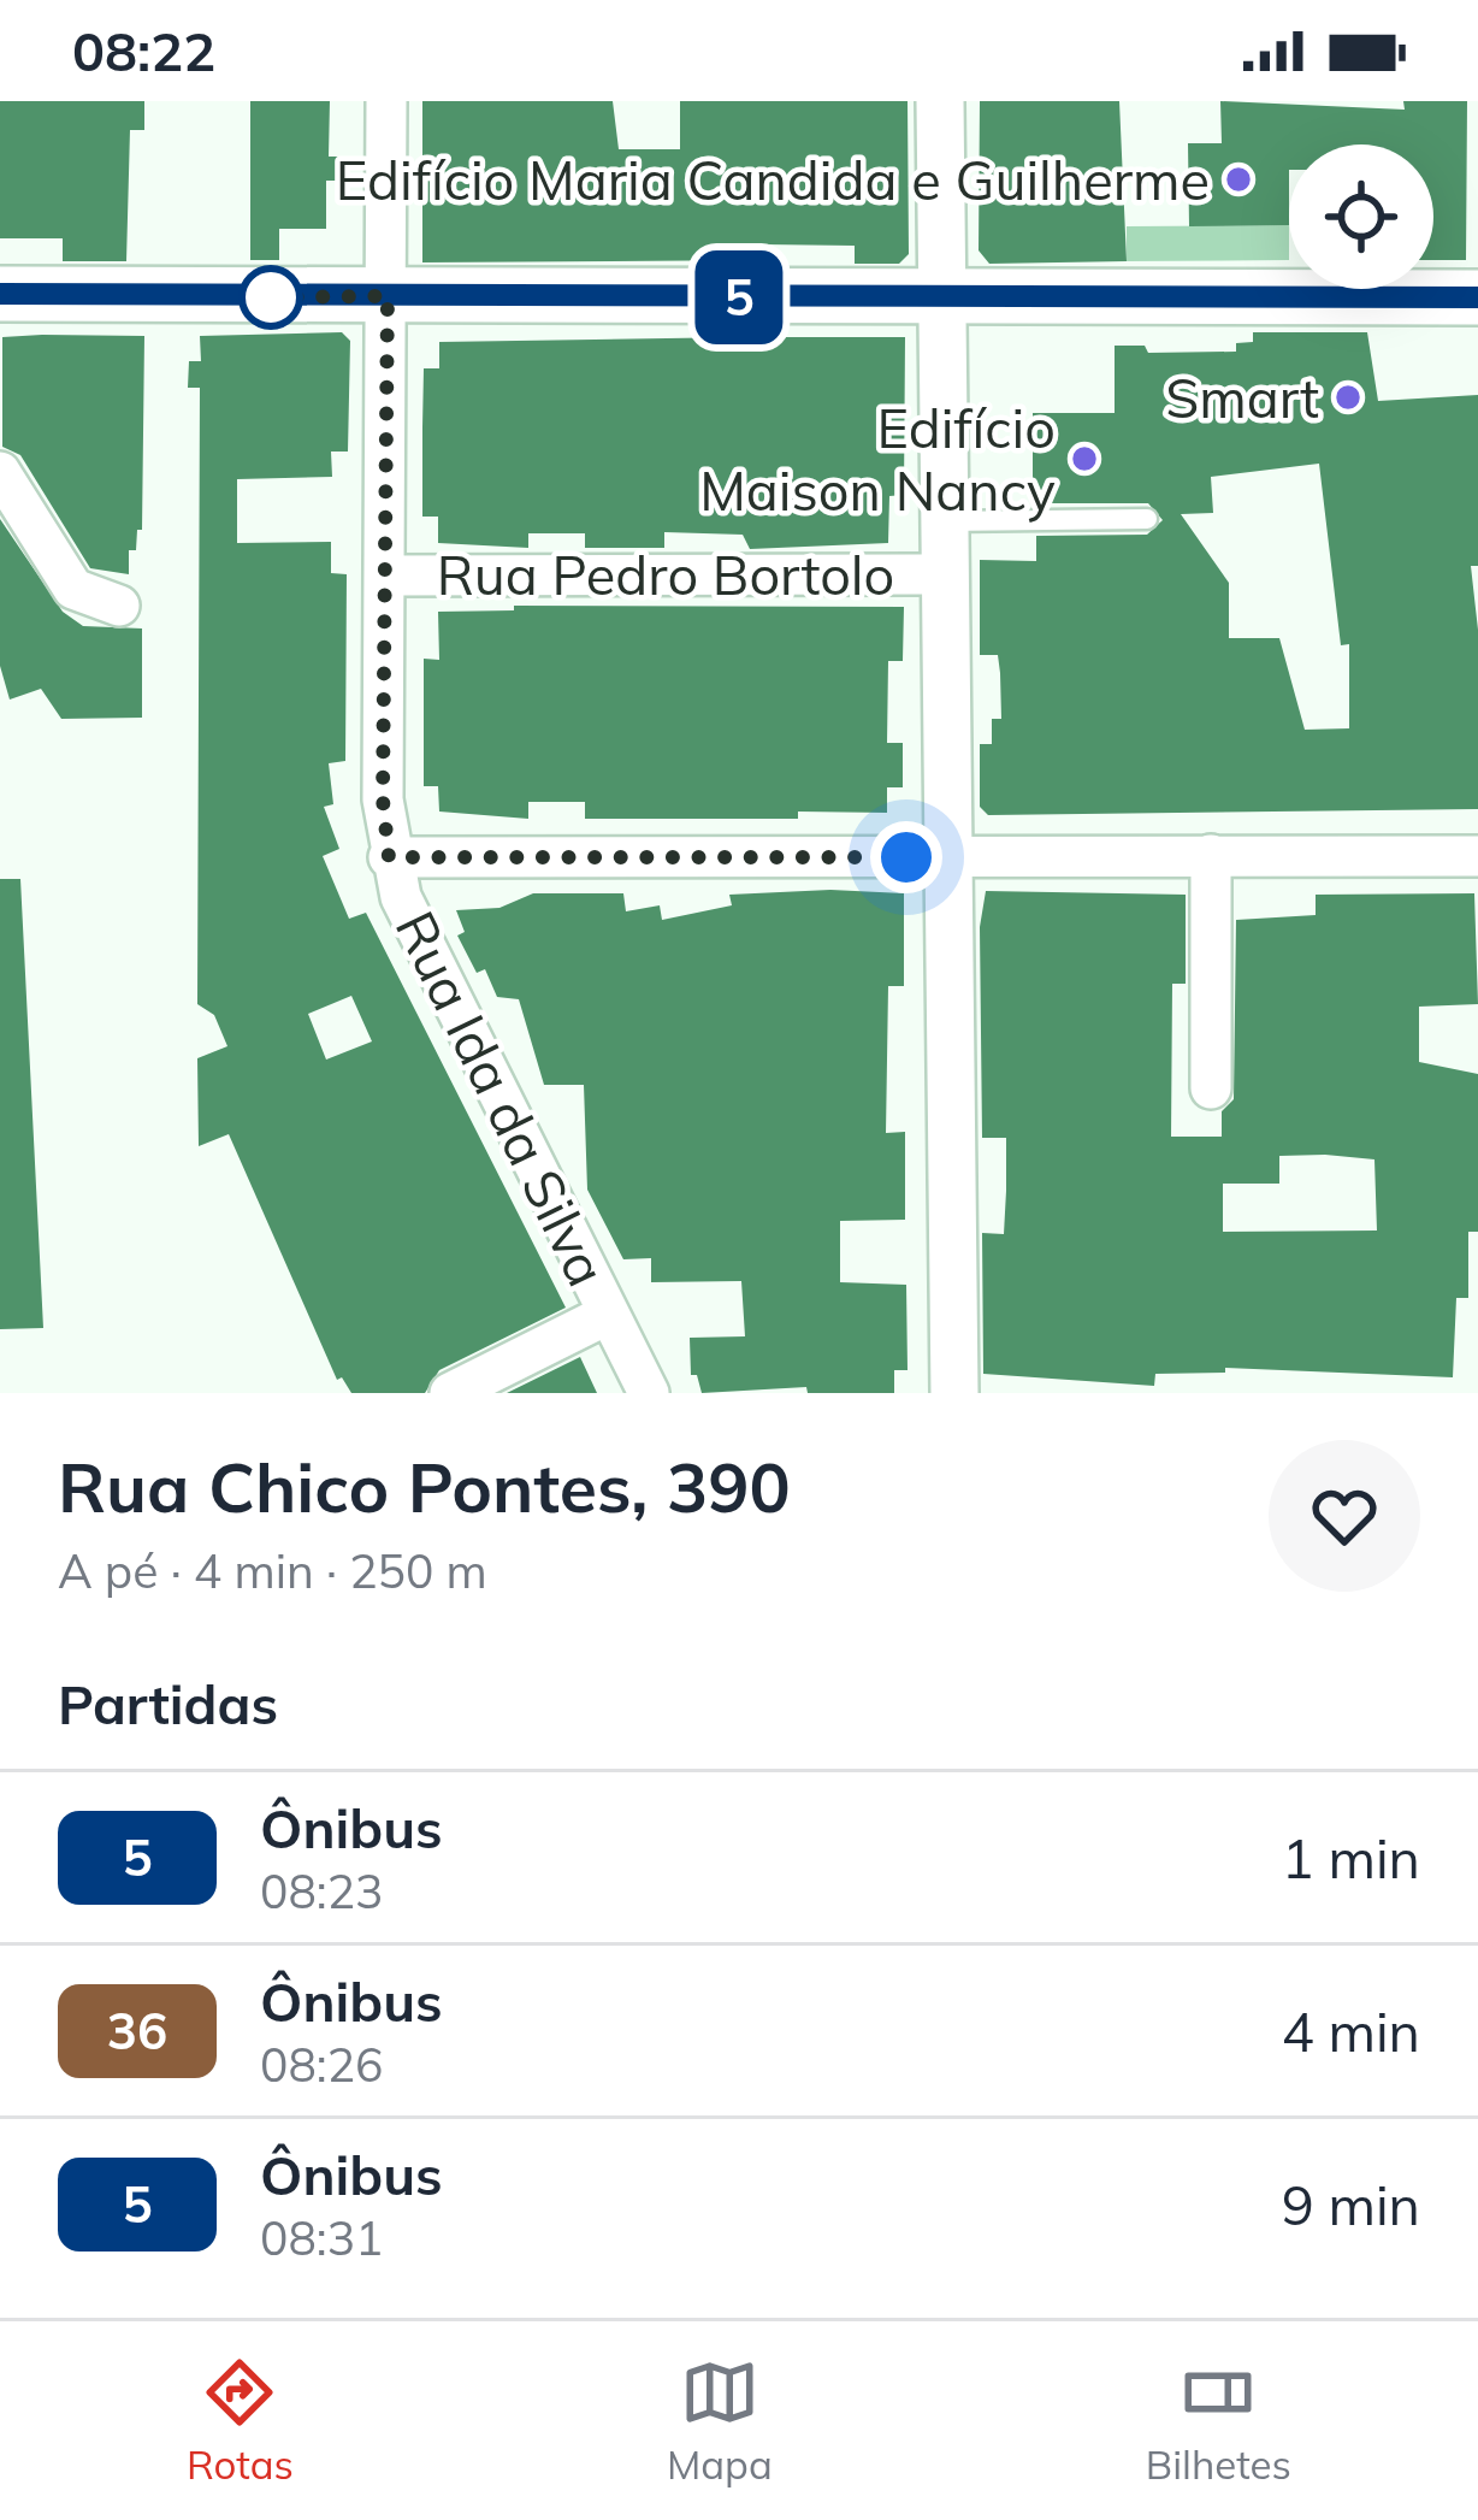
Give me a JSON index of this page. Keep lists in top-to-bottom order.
{
  "streets": {
    "street": ["Rua Pedro Bortolo", "Rua Ida da Silva"]
  },
  "crossings": [
    ["Rua Pedro Bortolo", "Rua Ida da Silva"]
  ],
  "places": ["Edifício Maria Candida e Guilherme", "Smart", "Edifício Maison Nancy"],
  "lines": ["bus line 5"],
  "page": {
    "status": "08:22",
    "on_map": "5",
    "heading": [
      ["Rua Chico Pontes, 390", "A pé · 4 min · 250 m"],
      "Partidas"
    ],
    "list": [
      {
        "mark": "5",
        "name": "Ônibus",
        "note": "08:23",
        "value": "1 min"
      },
      {
        "mark": "36",
        "name": "Ônibus",
        "note": "08:26",
        "value": "4 min"
      },
      {
        "mark": "5",
        "name": "Ônibus",
        "note": "08:31",
        "value": "9 min"
      }
    ],
    "tabs": ["Rotas", "Mapa", "Bilhetes"]
  }
}
